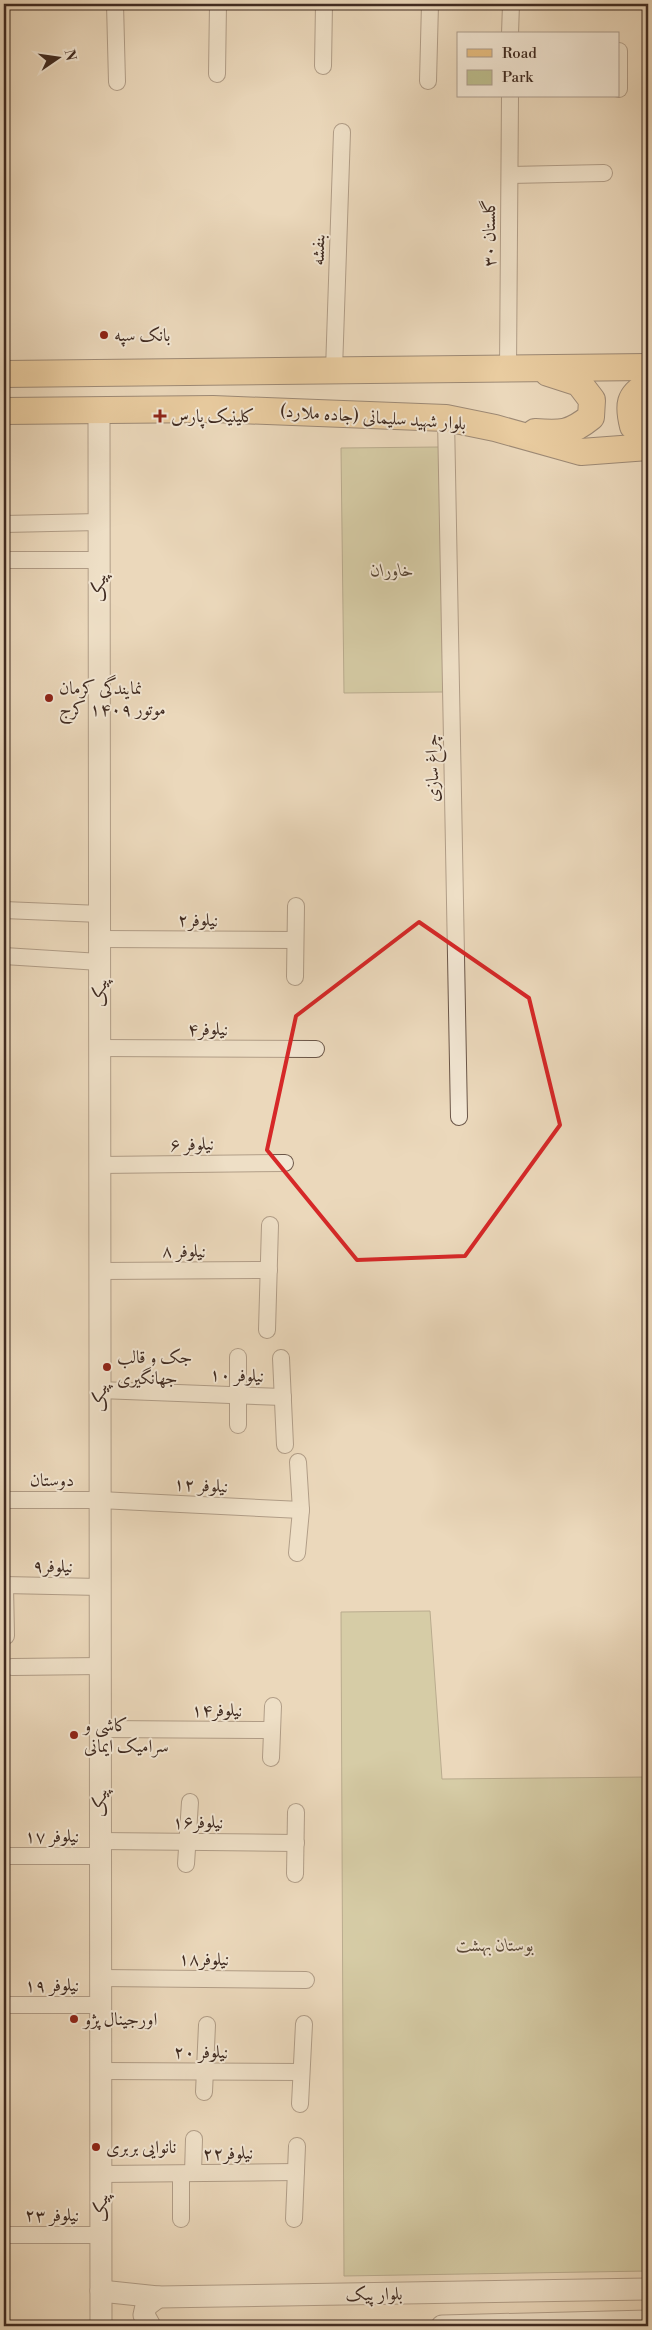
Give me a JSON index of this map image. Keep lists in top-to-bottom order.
{
  "streets": {
    "main road": ["بلوار شهید سلیمانی (جاده ملارد)"],
    "street": [
      "گلستان ۳۰",
      "بنفشه",
      "پیک",
      "چراغ سازی",
      "نیلوفر۲",
      "نیلوفر۴",
      "نیلوفر ۶",
      "نیلوفر ۸",
      "نیلوفر ۱۰",
      "دوستان",
      "نیلوفر ۱۲",
      "نیلوفر۹",
      "نیلوفر۱۴",
      "نیلوفر۱۶",
      "نیلوفر ۱۷",
      "نیلوفر۱۸",
      "نیلوفر ۱۹",
      "نیلوفر ۲۰",
      "نیلوفر۲۲",
      "نیلوفر ۲۳",
      "بلوار پیک"
    ]
  },
  "crossings": [
    ["بلوار شهید سلیمانی (جاده ملارد)", "پیک"],
    ["بلوار شهید سلیمانی (جاده ملارد)", "چراغ سازی"],
    ["پیک", "نیلوفر۲"],
    ["پیک", "نیلوفر۴"],
    ["پیک", "نیلوفر ۶"],
    ["پیک", "نیلوفر ۸"],
    ["پیک", "نیلوفر ۱۰"],
    ["پیک", "دوستان"],
    ["پیک", "نیلوفر ۱۲"],
    ["پیک", "نیلوفر۹"],
    ["پیک", "نیلوفر۱۴"],
    ["پیک", "نیلوفر۱۶"],
    ["پیک", "نیلوفر ۱۷"],
    ["پیک", "نیلوفر۱۸"],
    ["پیک", "نیلوفر ۱۹"],
    ["پیک", "نیلوفر ۲۰"],
    ["پیک", "نیلوفر۲۲"],
    ["پیک", "نیلوفر ۲۳"],
    ["پیک", "بلوار پیک"],
    ["دوستان", "نیلوفر ۱۲"],
    ["نیلوفر۱۶", "نیلوفر ۱۷"]
  ],
  "parks": ["خاوران", "بوستان بهشت"],
  "places": {
    "other": [
      "بانک سپه",
      "نمایندگی کرمان موتور ۱۴۰۹ کرج",
      "جک و قالب جهانگیری",
      "کاشی و سرامیک ایمانی",
      "اورجینال پژو",
      "نانوایی بربری"
    ],
    "health": ["کلینیک پارس"]
  },
  "legend": ["Road", "Park"],
  "north": "right"
}
